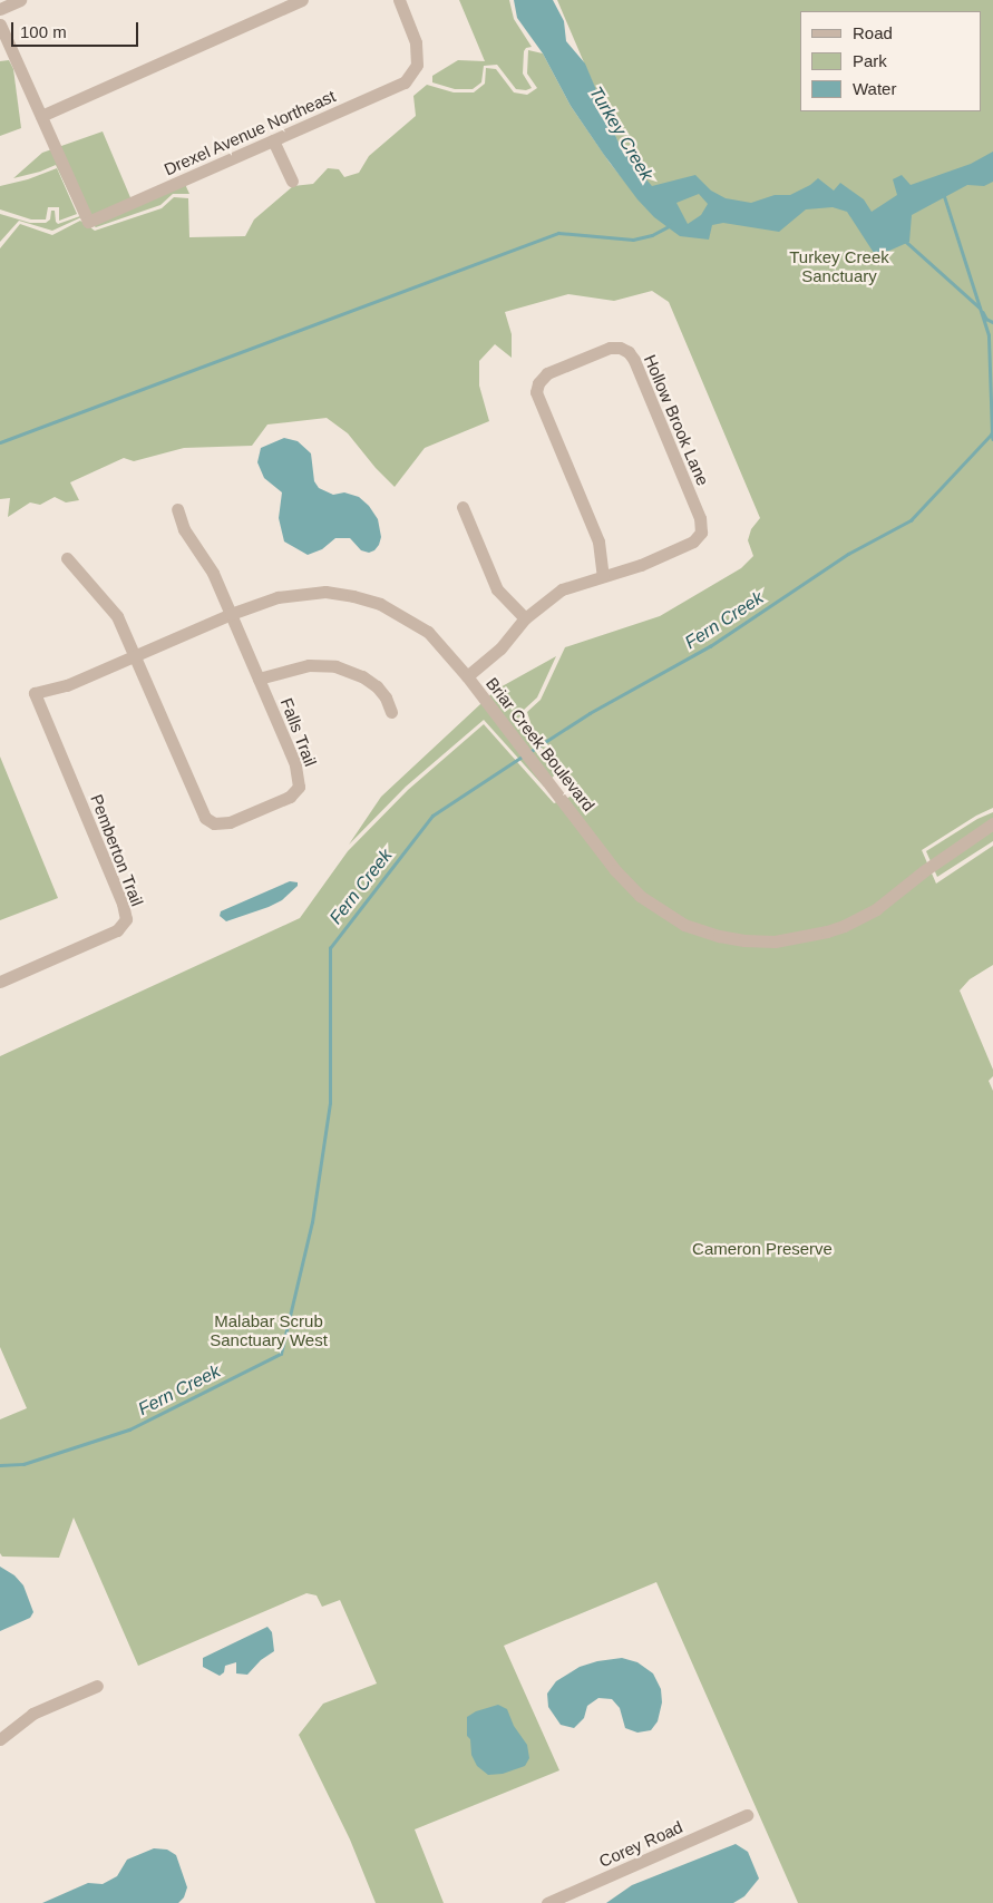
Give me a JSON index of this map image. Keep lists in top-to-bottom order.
{
  "streets": {
    "street": [
      "Drexel Avenue Northeast",
      "Hollow Brook Lane",
      "Falls Trail",
      "Briar Creek Boulevard",
      "Pemberton Trail",
      "Corey Road"
    ]
  },
  "crossings": [
    ["Hollow Brook Lane", "Briar Creek Boulevard"],
    ["Falls Trail", "Briar Creek Boulevard"],
    ["Briar Creek Boulevard", "Pemberton Trail"]
  ],
  "water": ["Turkey Creek", "Fern Creek"],
  "parks": ["Turkey Creek Sanctuary", "Cameron Preserve", "Malabar Scrub Sanctuary West"],
  "legend": ["Road", "Park", "Water"],
  "scale_bar": "100 m"
}
